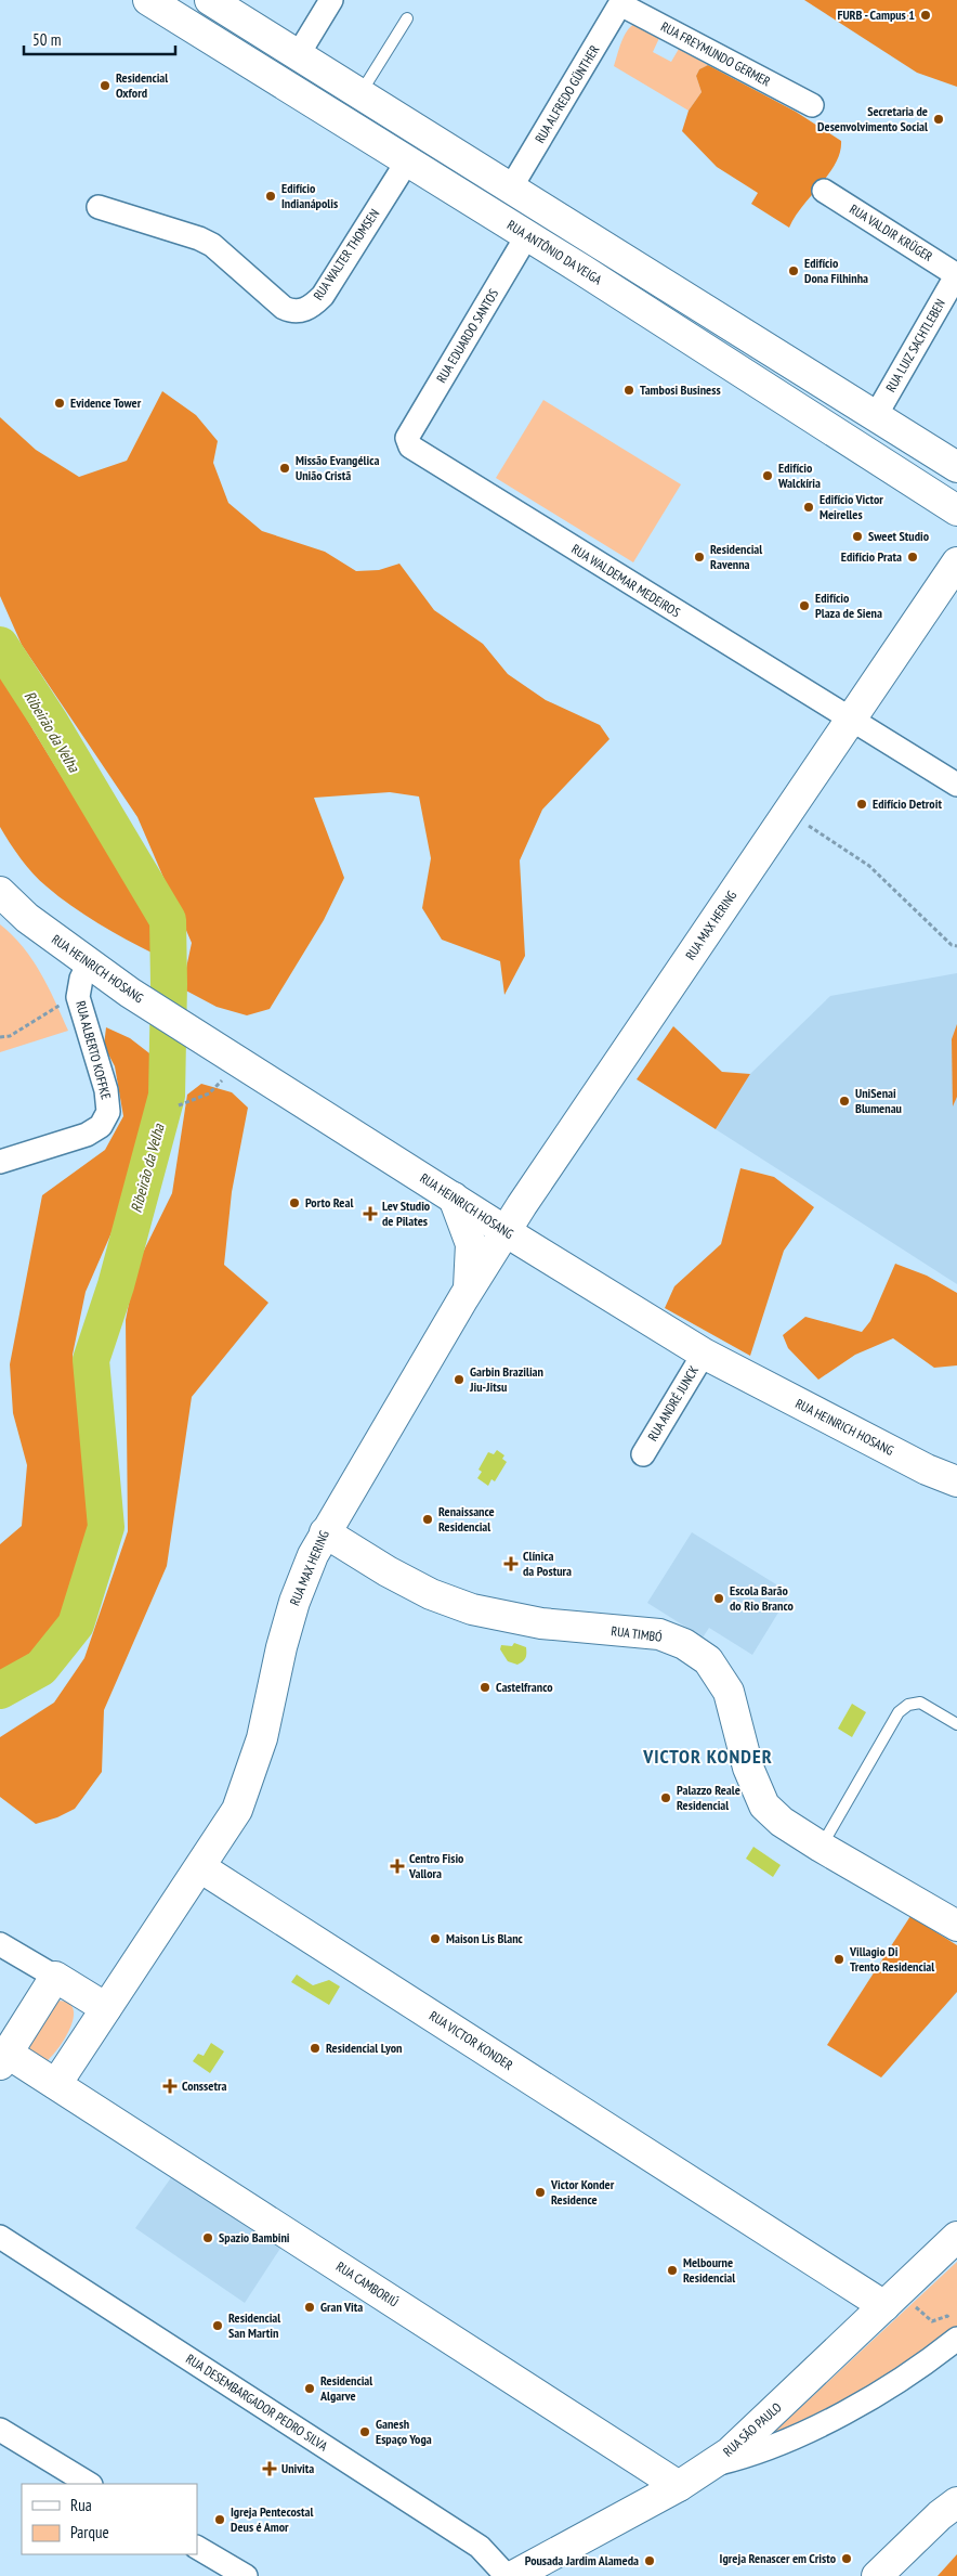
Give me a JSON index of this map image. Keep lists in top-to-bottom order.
{
  "streets": {
    "main road": [
      "RUA ANTÔNIO DA VEIGA",
      "RUA MAX HERING",
      "RUA HEINRICH HOSANG",
      "RUA TIMBÓ",
      "RUA VICTOR KONDER",
      "RUA CAMBORIÚ",
      "RUA SÃO PAULO"
    ],
    "street": [
      "RUA FREYMUNDO GERMER",
      "RUA ALFREDO GÜNTHER",
      "RUA VALDIR KRÜGER",
      "RUA WALTER THOMSEN",
      "RUA EDUARDO SANTOS",
      "RUA LUIZ SACHTLEBEN",
      "RUA WALDEMAR MEDEIROS",
      "RUA ALBERTO KOFFKE",
      "RUA ANDRÉ JUNCK",
      "RUA DESEMBARGADOR PEDRO SILVA"
    ]
  },
  "crossings": [
    ["RUA FREYMUNDO GERMER", "RUA ALFREDO GÜNTHER"],
    ["RUA VALDIR KRÜGER", "RUA LUIZ SACHTLEBEN"],
    ["RUA ANTÔNIO DA VEIGA", "RUA WALTER THOMSEN"],
    ["RUA ANTÔNIO DA VEIGA", "RUA EDUARDO SANTOS"],
    ["RUA EDUARDO SANTOS", "RUA WALDEMAR MEDEIROS"],
    ["RUA WALDEMAR MEDEIROS", "RUA MAX HERING"],
    ["RUA MAX HERING", "RUA HEINRICH HOSANG"],
    ["RUA MAX HERING", "RUA TIMBÓ"],
    ["RUA MAX HERING", "RUA VICTOR KONDER"],
    ["RUA HEINRICH HOSANG", "RUA ALBERTO KOFFKE"],
    ["RUA HEINRICH HOSANG", "RUA ANDRÉ JUNCK"],
    ["RUA VICTOR KONDER", "RUA SÃO PAULO"],
    ["RUA CAMBORIÚ", "RUA SÃO PAULO"]
  ],
  "districts": ["VICTOR KONDER"],
  "water": ["Ribeirão da Velha"],
  "places": {
    "other": [
      "FURB - Campus 1",
      "Residencial Oxford",
      "Secretaria de Desenvolvimento Social",
      "Edifício Indianápolis",
      "Edifício Dona Filhinha",
      "Tambosi Business",
      "Evidence Tower",
      "Missão Evangélica União Cristã",
      "Edifício Walckíria",
      "Edifício Victor Meirelles",
      "Sweet Studio",
      "Residencial Ravenna",
      "Edifício Prata",
      "Edifício Plaza de Siena",
      "Edifício Detroit",
      "UniSenai Blumenau",
      "Porto Real",
      "Garbin Brazilian Jiu-Jitsu",
      "Renaissance Residencial",
      "Escola Barão do Rio Branco",
      "Castelfranco",
      "Palazzo Reale Residencial",
      "Maison Lis Blanc",
      "Villagio Di Trento Residencial",
      "Residencial Lyon",
      "Victor Konder Residence",
      "Spazio Bambini",
      "Melbourne Residencial",
      "Gran Vita",
      "Residencial San Martin",
      "Residencial Algarve",
      "Ganesh Espaço Yoga",
      "Igreja Pentecostal Deus é Amor",
      "Igreja Renascer em Cristo",
      "Pousada Jardim Alameda"
    ],
    "health": [
      "Lev Studio de Pilates",
      "Clínica da Postura",
      "Centro Fisio Vallora",
      "Conssetra",
      "Univita"
    ]
  },
  "legend": ["Rua", "Parque"],
  "scale_bar": "50 m"
}
